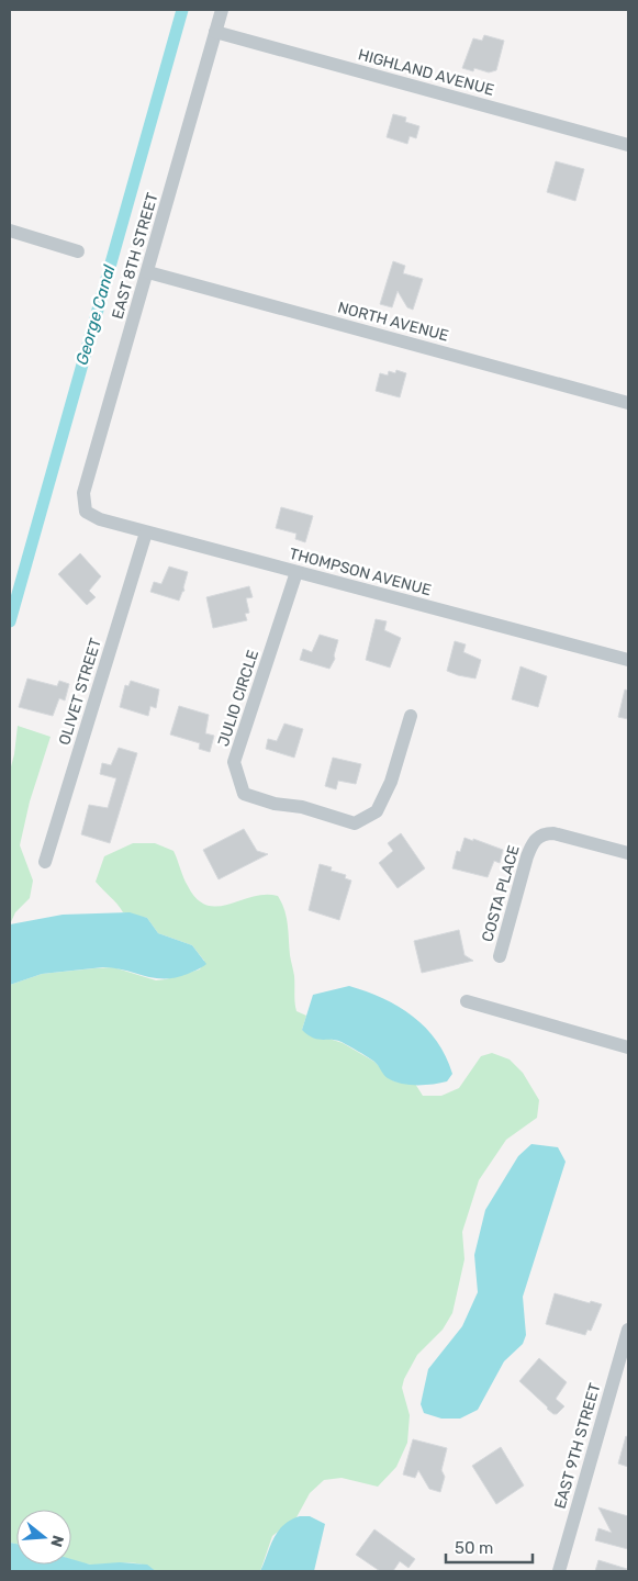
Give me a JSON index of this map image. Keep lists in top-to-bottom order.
{
  "streets": {
    "street": [
      "HIGHLAND AVENUE",
      "EAST 8TH STREET",
      "NORTH AVENUE",
      "THOMPSON AVENUE",
      "OLIVET STREET",
      "JULIO CIRCLE",
      "COSTA PLACE",
      "EAST 9TH STREET"
    ]
  },
  "crossings": [
    ["HIGHLAND AVENUE", "EAST 8TH STREET"],
    ["EAST 8TH STREET", "NORTH AVENUE"],
    ["EAST 8TH STREET", "THOMPSON AVENUE"],
    ["THOMPSON AVENUE", "OLIVET STREET"],
    ["THOMPSON AVENUE", "JULIO CIRCLE"]
  ],
  "water": ["George Canal"],
  "scale_bar": "50 m",
  "north": "right"
}
